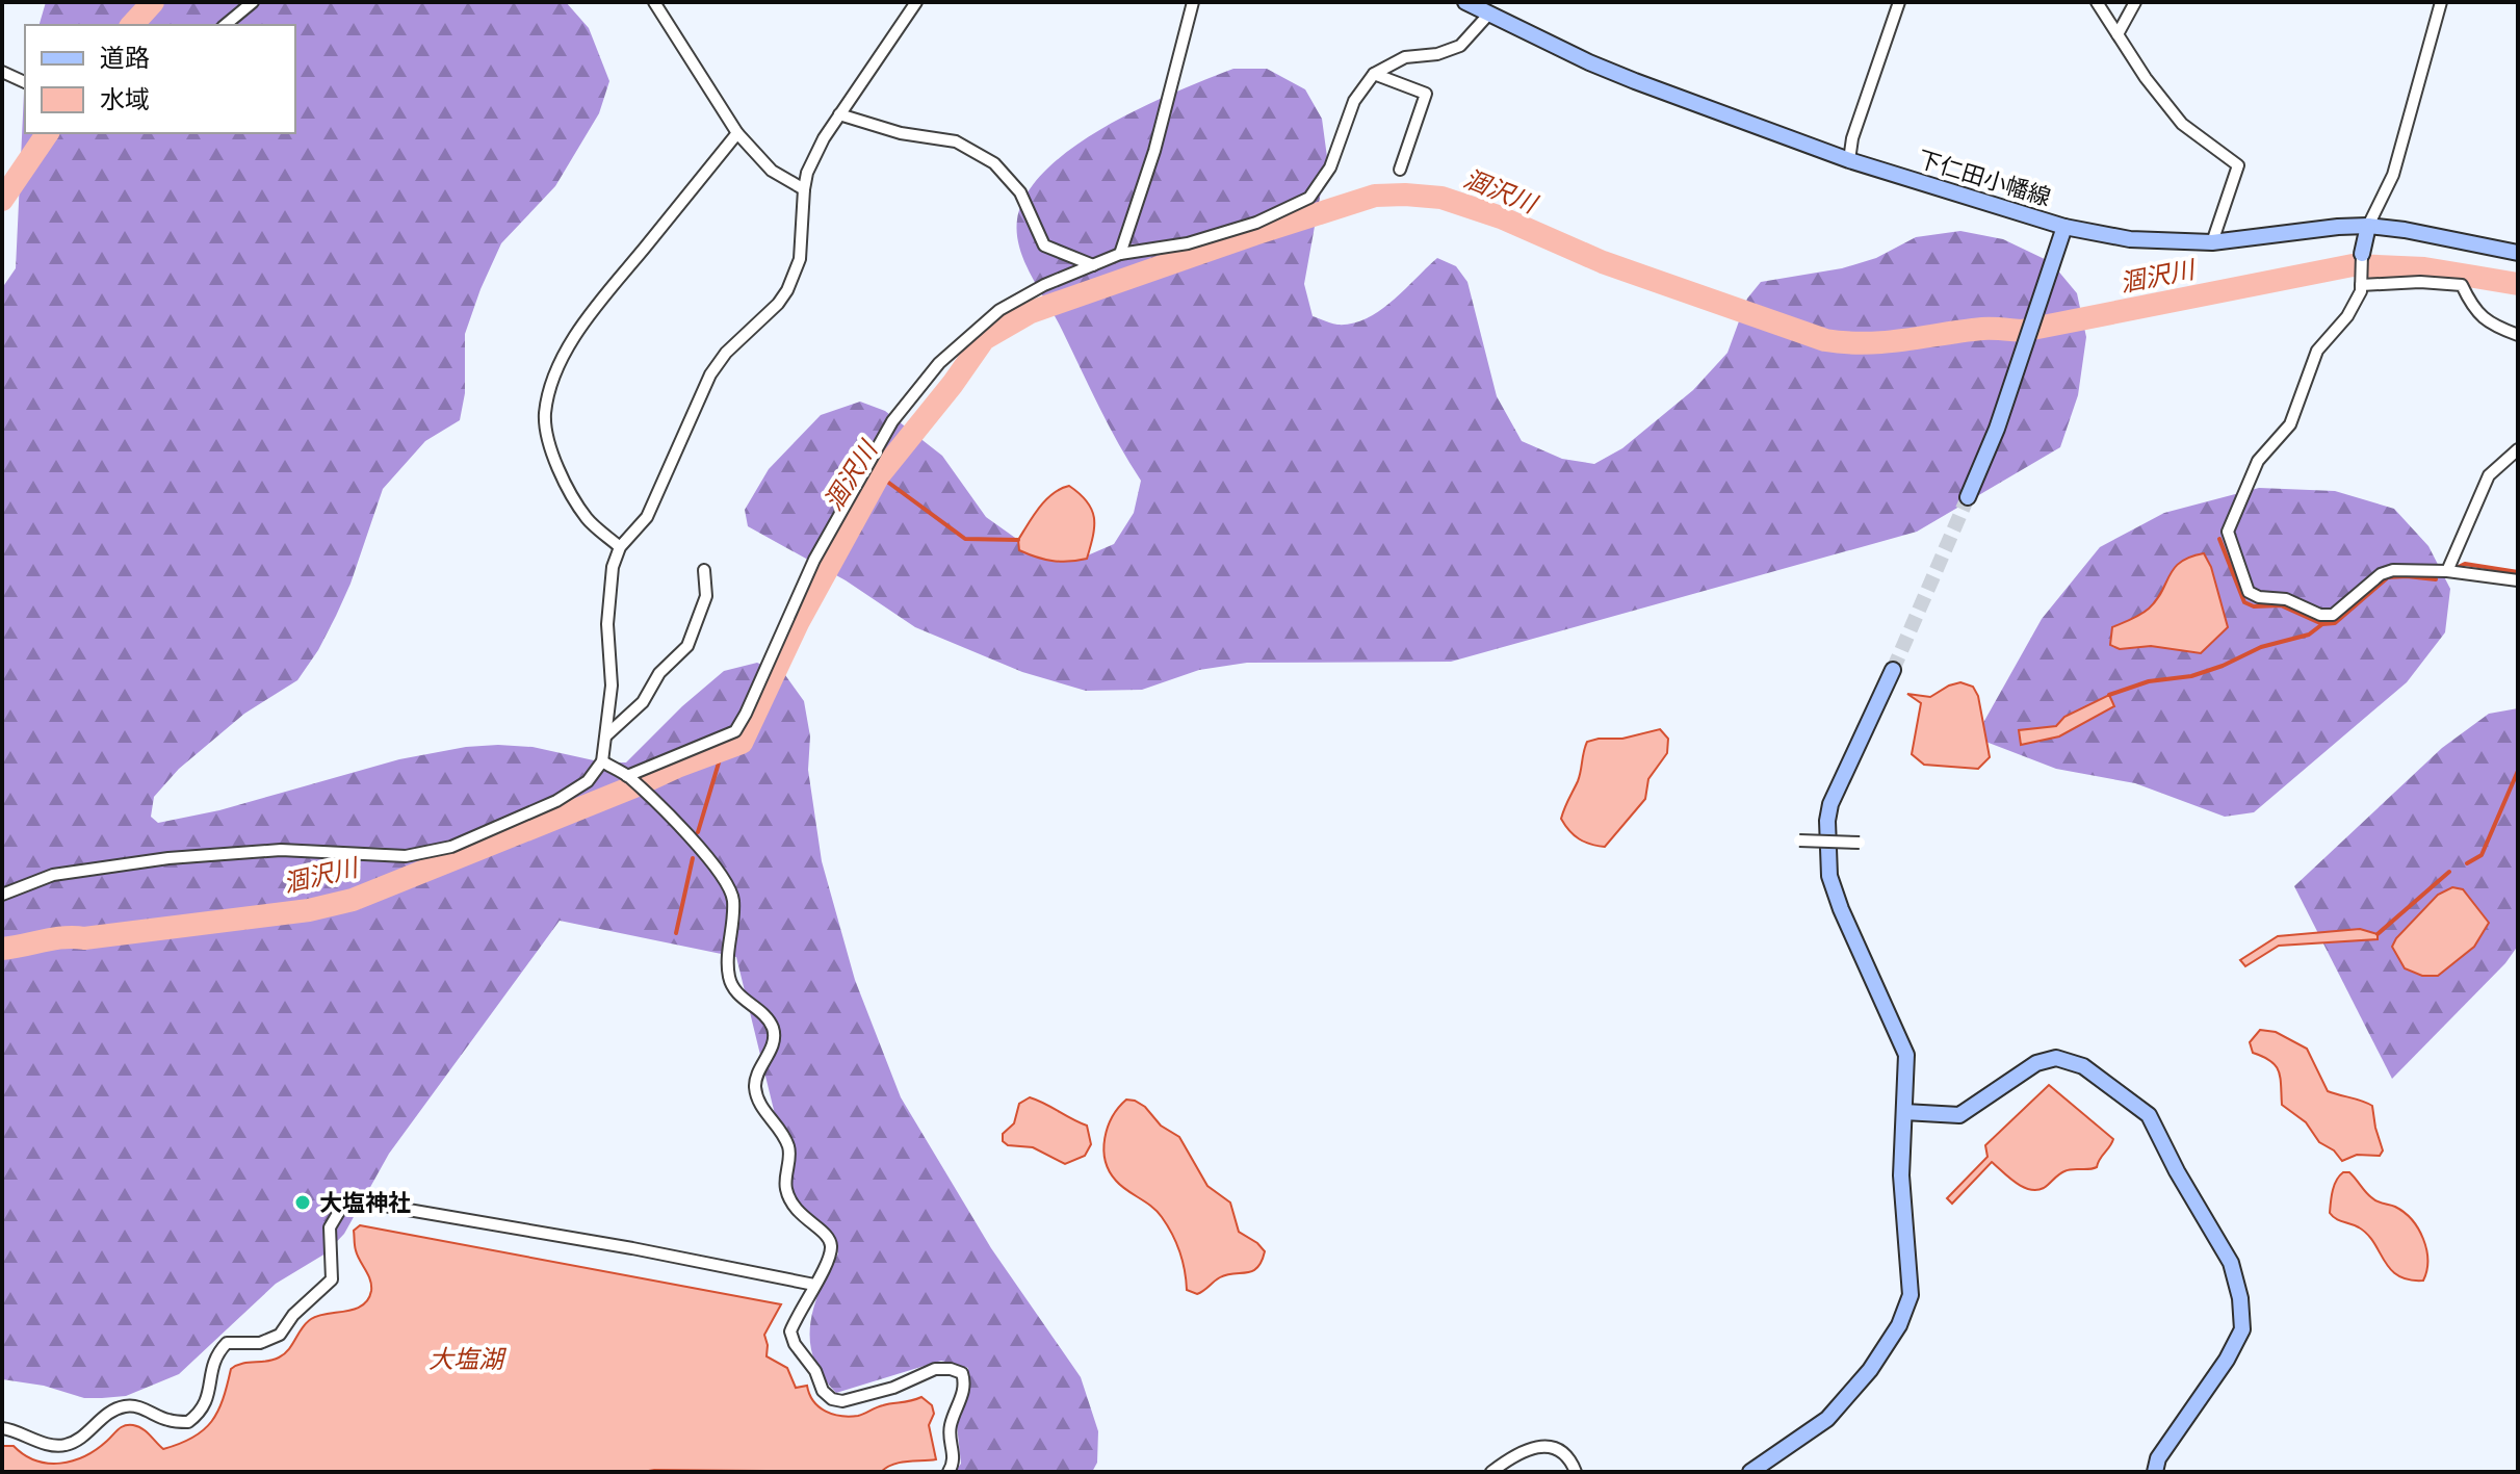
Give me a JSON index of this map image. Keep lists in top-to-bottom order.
{
  "streets": {
    "street": ["下仁田小幡線"]
  },
  "water": ["涸沢川", "大塩湖"],
  "places": ["大塩神社"],
  "legend": ["道路", "水域"]
}
